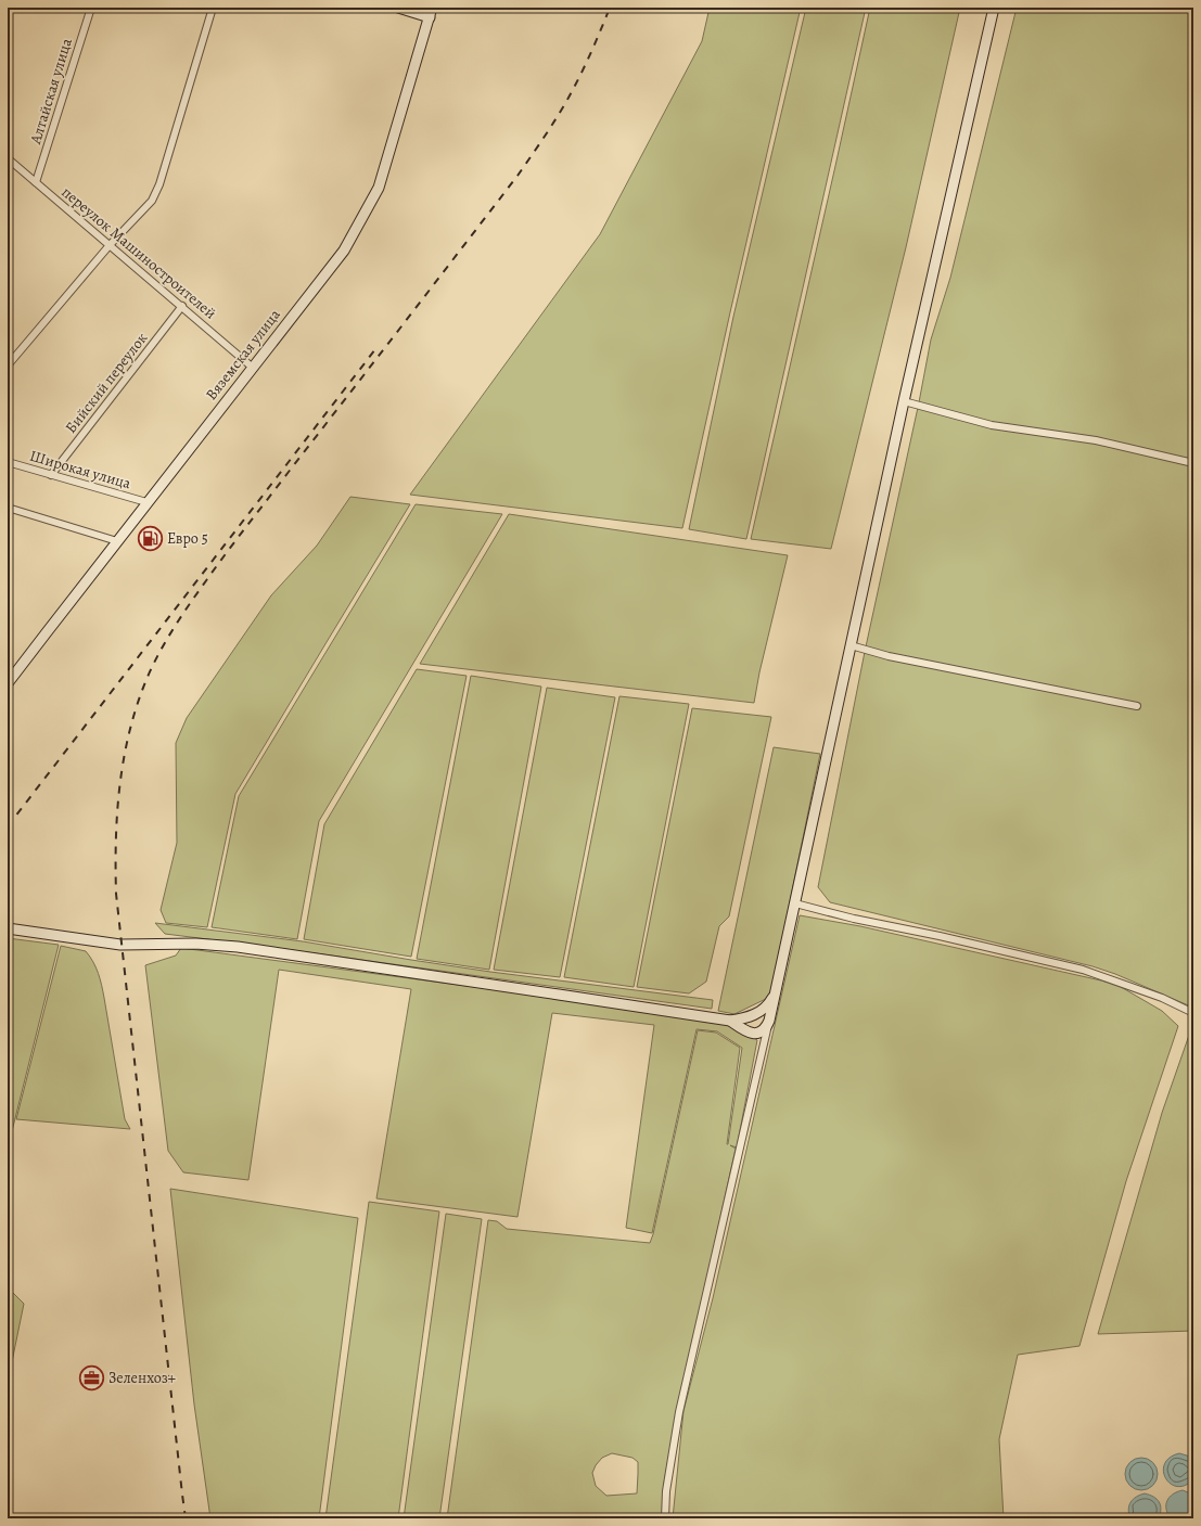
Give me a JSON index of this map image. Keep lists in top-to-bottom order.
{
  "streets": {
    "main road": ["Вяземская улица"],
    "street": [
      "Алтайская улица",
      "переулок Машиностроителей",
      "Бийский переулок",
      "Широкая улица"
    ]
  },
  "crossings": [
    ["Алтайская улица", "переулок Машиностроителей"],
    ["переулок Машиностроителей", "Вяземская улица"],
    ["переулок Машиностроителей", "Бийский переулок"],
    ["Вяземская улица", "Широкая улица"],
    ["Бийский переулок", "Широкая улица"]
  ],
  "places": {
    "fuel station": ["Евро 5"],
    "office": ["Зеленхоз+"]
  }
}
